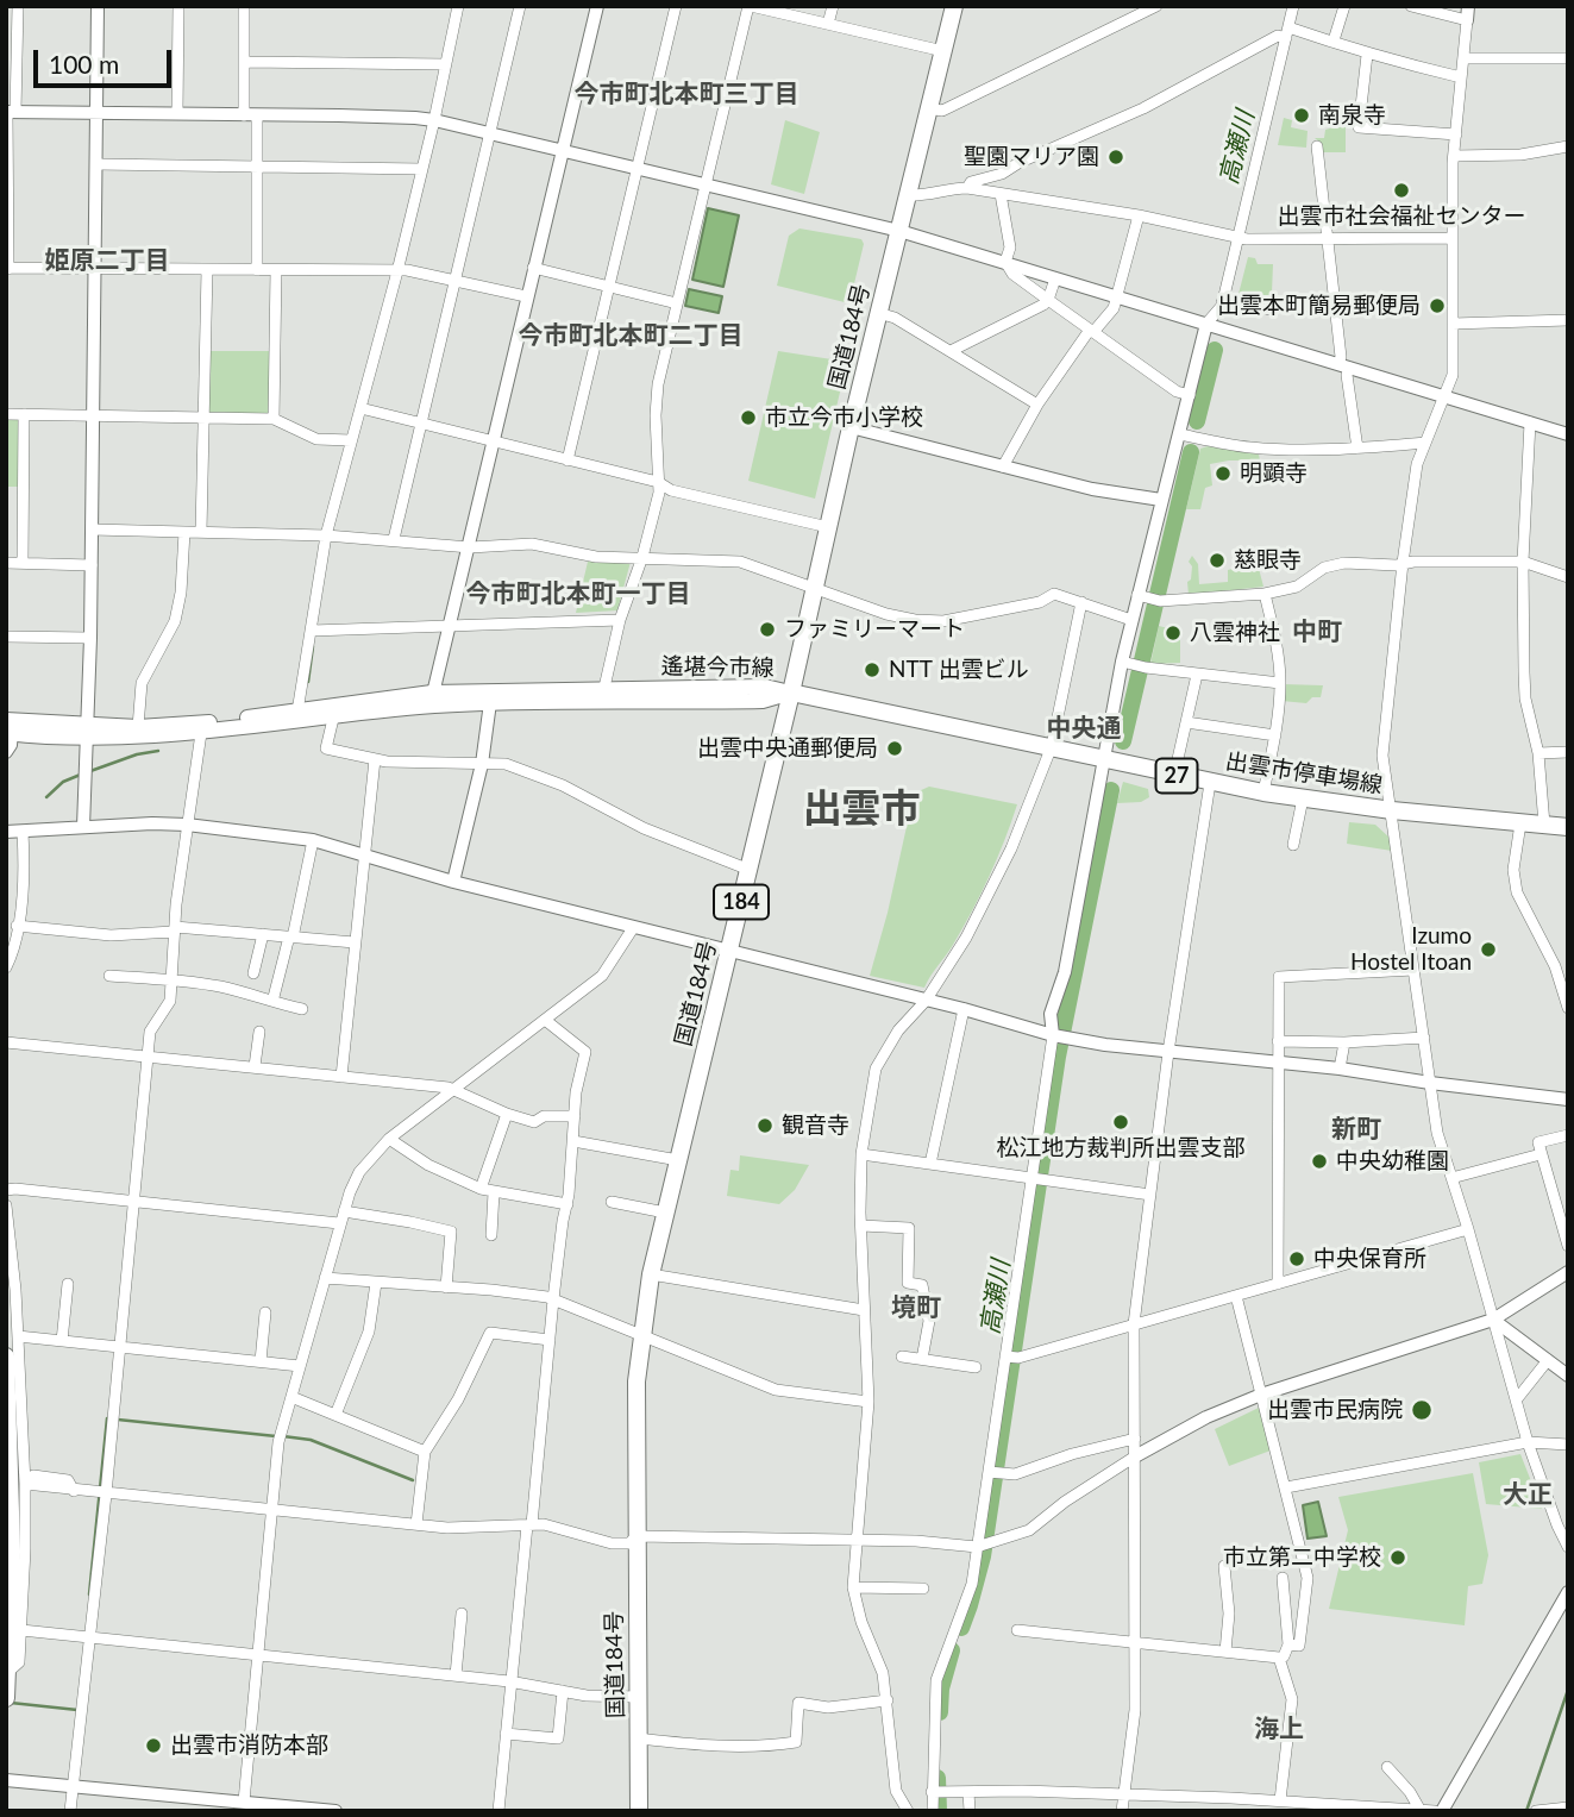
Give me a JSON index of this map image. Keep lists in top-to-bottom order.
{
  "streets": {
    "main road": [
      "国道184号",
      "遙堪今市線",
      "出雲市停車場線",
      "27",
      "184"
    ]
  },
  "crossings": [
    ["国道184号", "遙堪今市線"],
    ["国道184号", "出雲市停車場線"],
    ["遙堪今市線", "出雲市停車場線"]
  ],
  "districts": [
    "今市町北本町三丁目",
    "姫原二丁目",
    "今市町北本町二丁目",
    "今市町北本町一丁目",
    "中町",
    "中央通",
    "出雲市",
    "新町",
    "境町",
    "大正",
    "海上"
  ],
  "water": ["高瀬川"],
  "places": [
    "南泉寺",
    "聖園マリア園",
    "出雲市社会福祉センター",
    "出雲本町簡易郵便局",
    "市立今市小学校",
    "明顕寺",
    "慈眼寺",
    "ファミリーマート",
    "八雲神社",
    "NTT 出雲ビル",
    "出雲中央通郵便局",
    "Izumo Hostel Itoan",
    "松江地方裁判所出雲支部",
    "観音寺",
    "中央幼稚園",
    "中央保育所",
    "出雲市民病院",
    "市立第二中学校",
    "出雲市消防本部"
  ],
  "scale_bar": "100 m"
}
